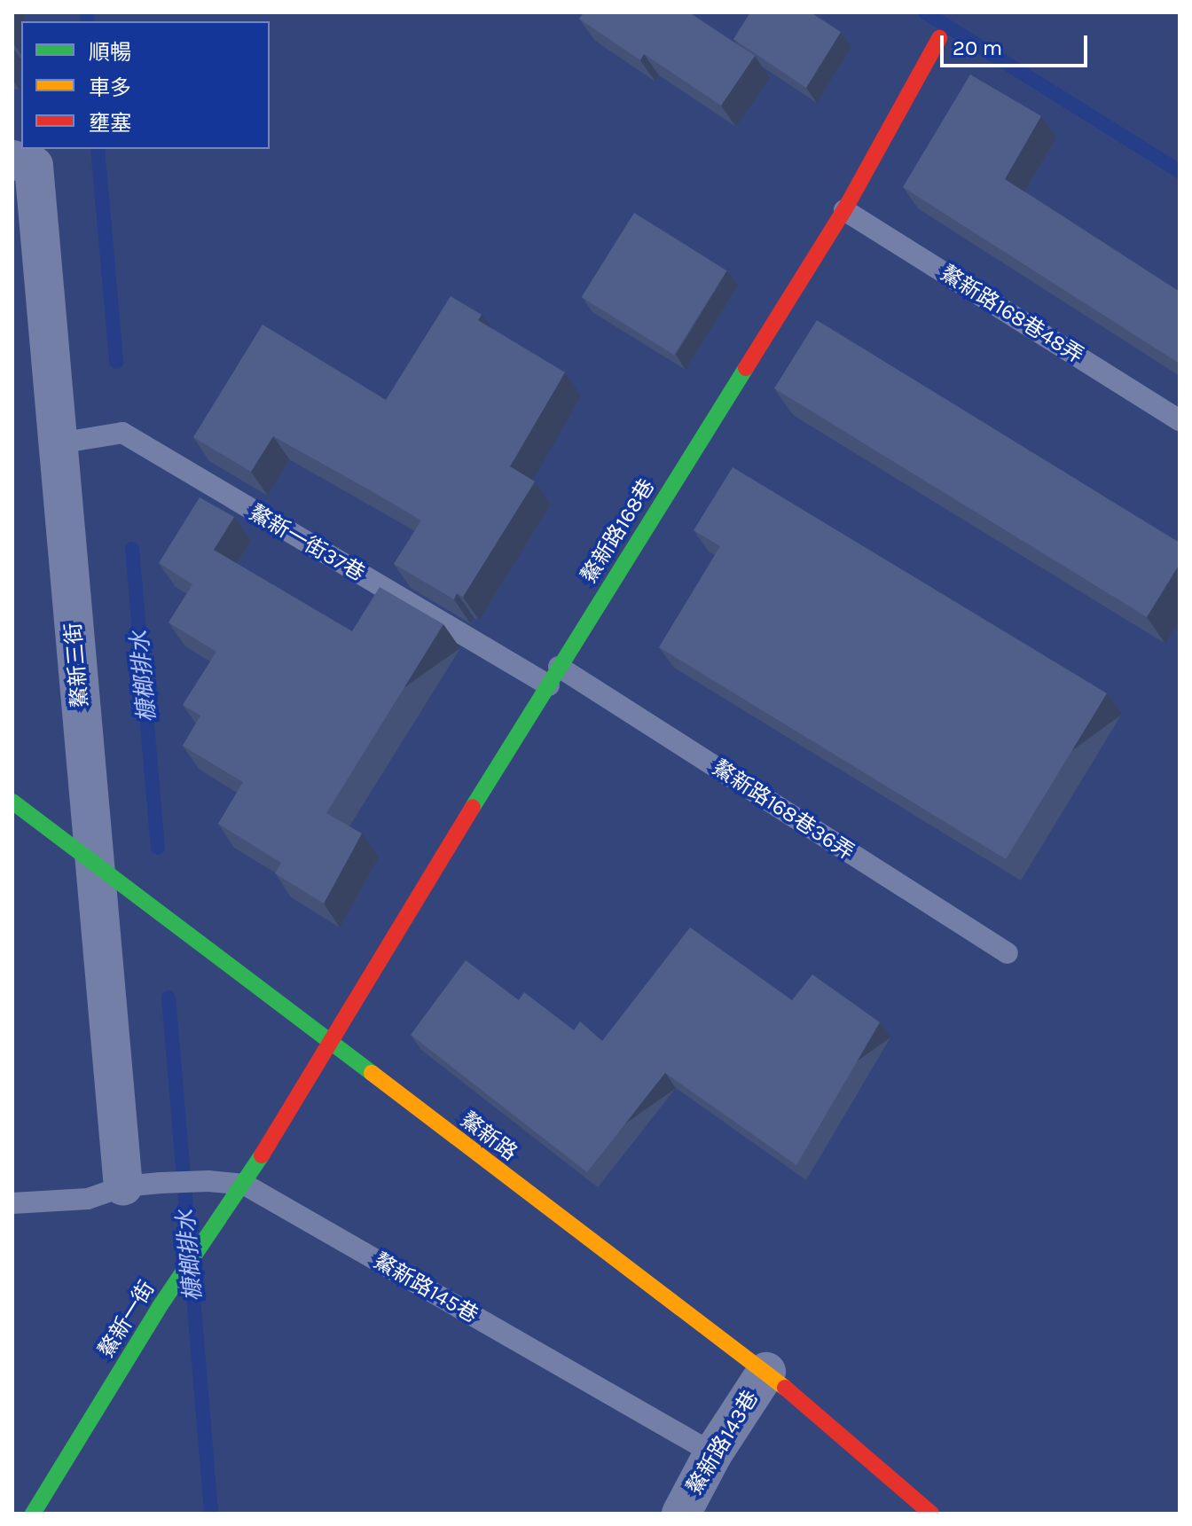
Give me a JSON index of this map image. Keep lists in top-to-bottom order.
{
  "streets": {
    "street": [
      "鰲新路168巷",
      "鰲新三街",
      "鰲新路",
      "鰲新一街",
      "鰲新路143巷"
    ],
    "lane": [
      "鰲新路168巷48弄",
      "鰲新一街37巷",
      "鰲新路168巷36弄",
      "鰲新路145巷"
    ]
  },
  "crossings": [
    ["鰲新路168巷48弄", "鰲新路168巷"],
    ["鰲新路168巷", "鰲新一街37巷"],
    ["鰲新路168巷", "鰲新路168巷36弄"],
    ["鰲新路168巷", "鰲新路"],
    ["鰲新路168巷", "鰲新一街"],
    ["鰲新一街37巷", "鰲新三街"],
    ["鰲新一街37巷", "鰲新路168巷36弄"],
    ["鰲新三街", "鰲新路"],
    ["鰲新三街", "鰲新路145巷"],
    ["鰲新路", "鰲新一街"],
    ["鰲新路", "鰲新路143巷"],
    ["鰲新路145巷", "鰲新一街"],
    ["鰲新路145巷", "鰲新路143巷"]
  ],
  "water": ["槺榔排水"],
  "legend": ["順暢", "車多", "壅塞"],
  "scale_bar": "20 m"
}
